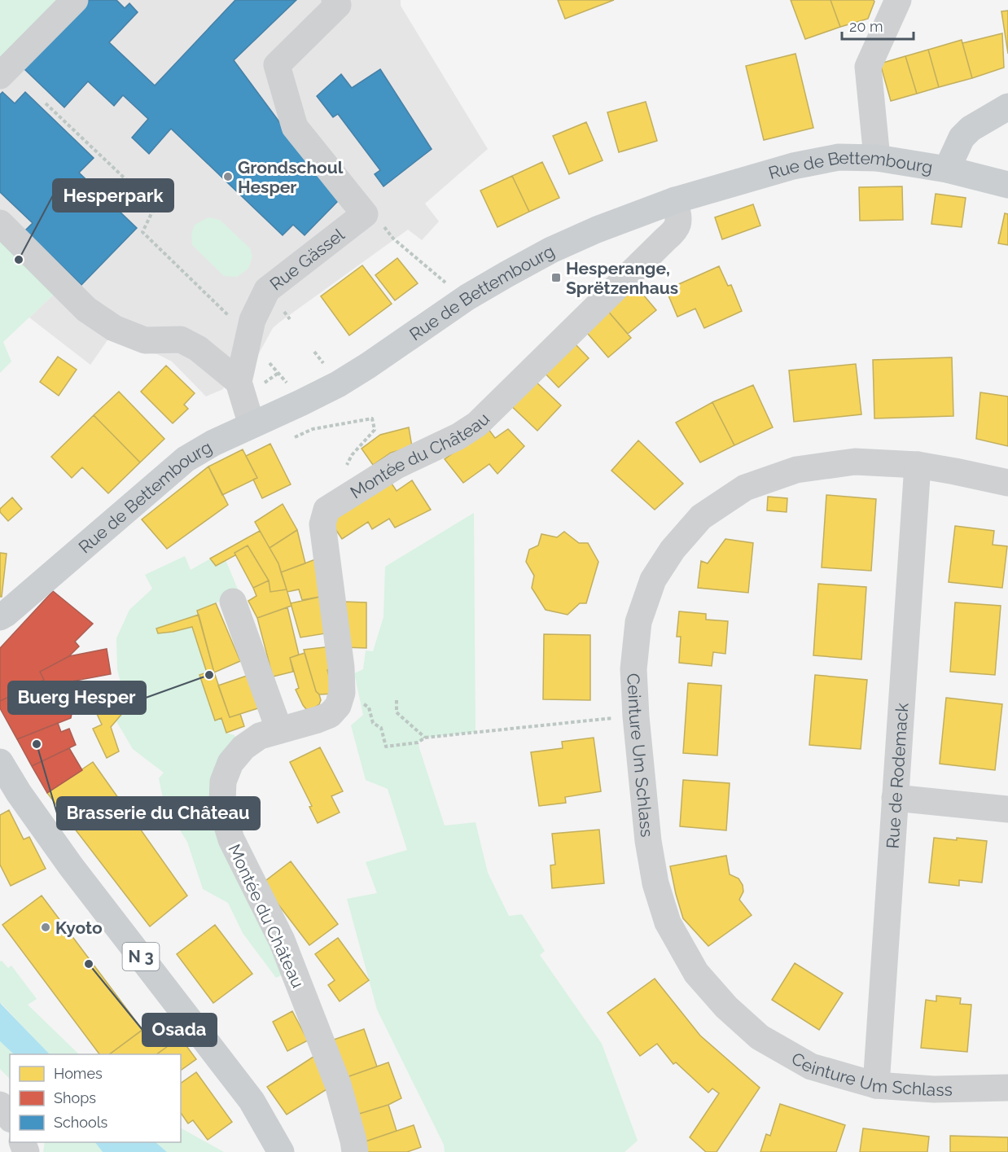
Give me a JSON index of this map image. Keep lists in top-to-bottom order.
{
  "streets": {
    "main road": ["Rue de Bettembourg", "N 3"],
    "street": [
      "Rue Gässel",
      "Montée du Château",
      "Ceinture Um Schlass",
      "Rue de Rodemack"
    ]
  },
  "crossings": [
    ["Rue de Bettembourg", "Montée du Château"],
    ["Ceinture Um Schlass", "Rue de Rodemack"]
  ],
  "places": {
    "other": [
      "Grondschoul Hesper",
      "Hesperpark",
      "Buerg Hesper",
      "Brasserie du Château",
      "Kyoto",
      "Osada"
    ],
    "transit": ["Hesperange, Sprëtzenhaus"]
  },
  "legend": ["Homes", "Shops", "Schools"],
  "scale_bar": "20 m"
}
